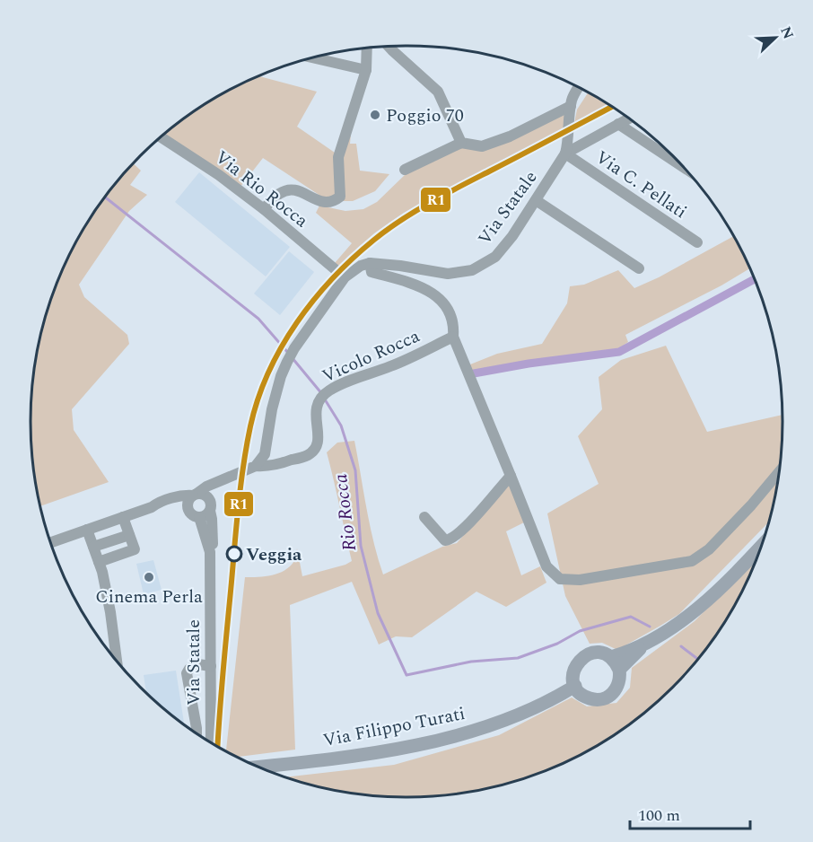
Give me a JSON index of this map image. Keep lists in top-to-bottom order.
{
  "streets": {
    "main road": ["Via Filippo Turati"],
    "street": [
      "Via C. Pellati",
      "Via Rio Rocca",
      "Via Statale",
      "Vicolo Rocca"
    ]
  },
  "crossings": [
    ["Via C. Pellati", "Via Statale"]
  ],
  "water": ["Rio Rocca"],
  "places": ["Poggio 70", "Veggia", "Cinema Perla"],
  "lines": ["transit line R1"],
  "scale_bar": "100 m",
  "north": "top right"
}
